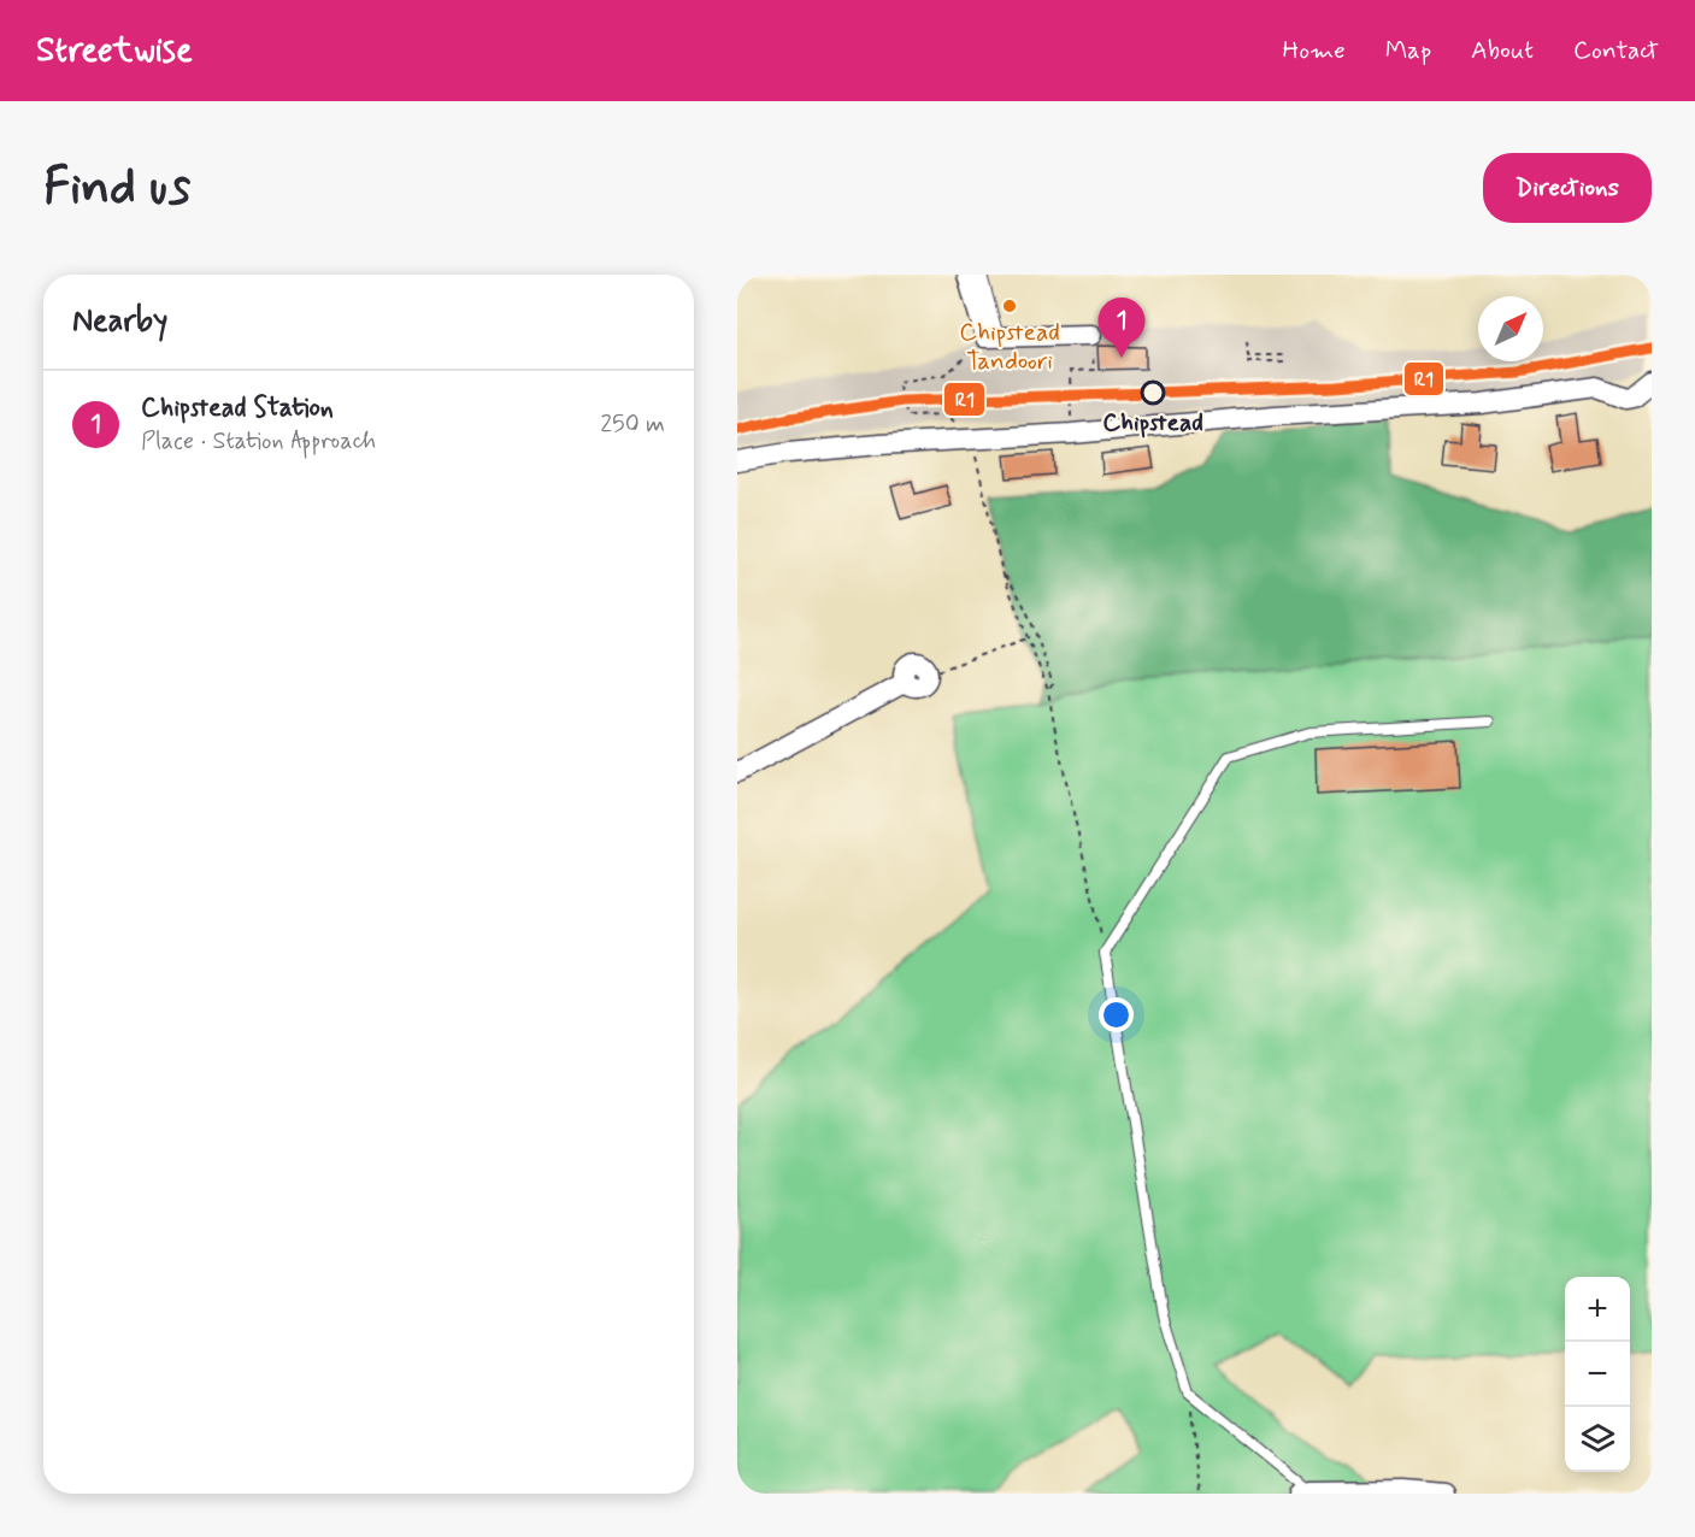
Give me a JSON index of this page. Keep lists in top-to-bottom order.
{
  "places": ["Chipstead Tandoori", "Chipstead"],
  "lines": ["transit line R1"],
  "north": "top right",
  "page": {
    "header": "Streetwise",
    "nav": [
      "Home",
      "Map",
      "About",
      "Contact"
    ],
    "buttons": "Directions",
    "title": "Find us",
    "heading": "Nearby",
    "pins": "1",
    "list": [
      {
        "mark": "1",
        "name": "Chipstead Station",
        "note": "Place · Station Approach",
        "value": "250 m"
      }
    ],
    "map_buttons": ["+", "−"]
  }
}
